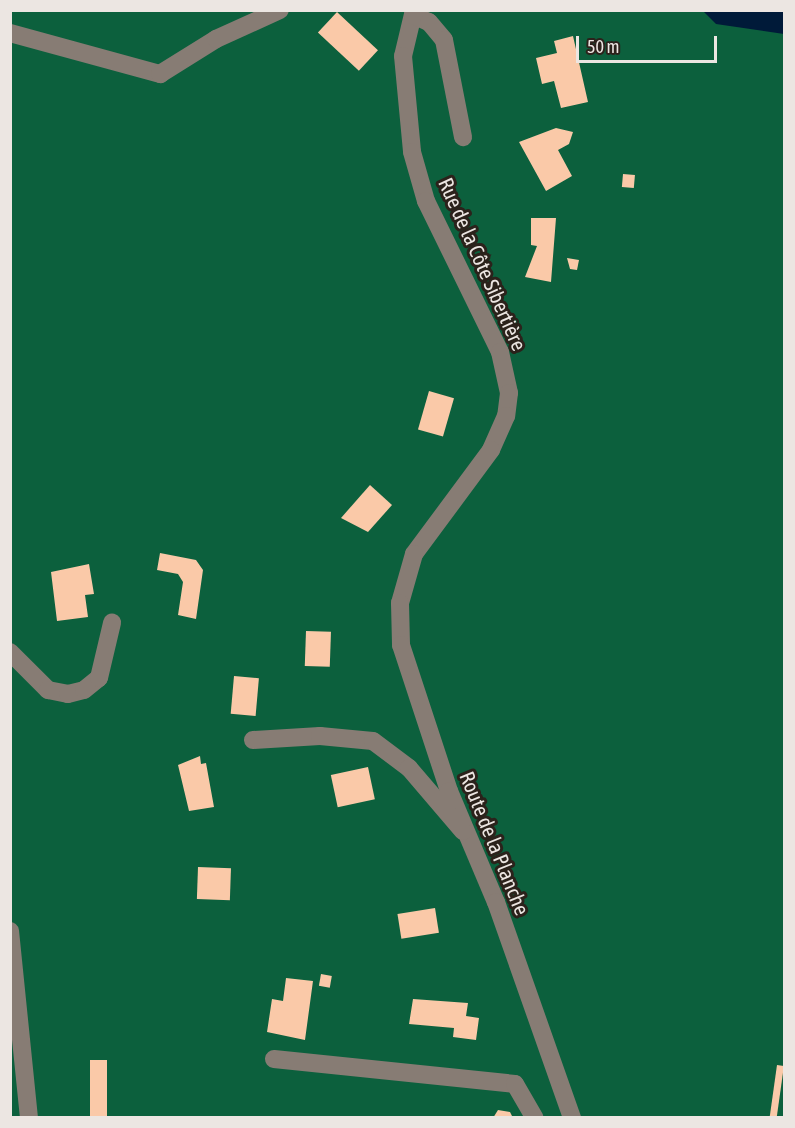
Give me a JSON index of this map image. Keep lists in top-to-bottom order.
{
  "streets": {
    "street": ["Rue de la Côte Sibertière", "Route de la Planche"]
  },
  "crossings": [
    ["Rue de la Côte Sibertière", "Route de la Planche"]
  ],
  "scale_bar": "50 m"
}
